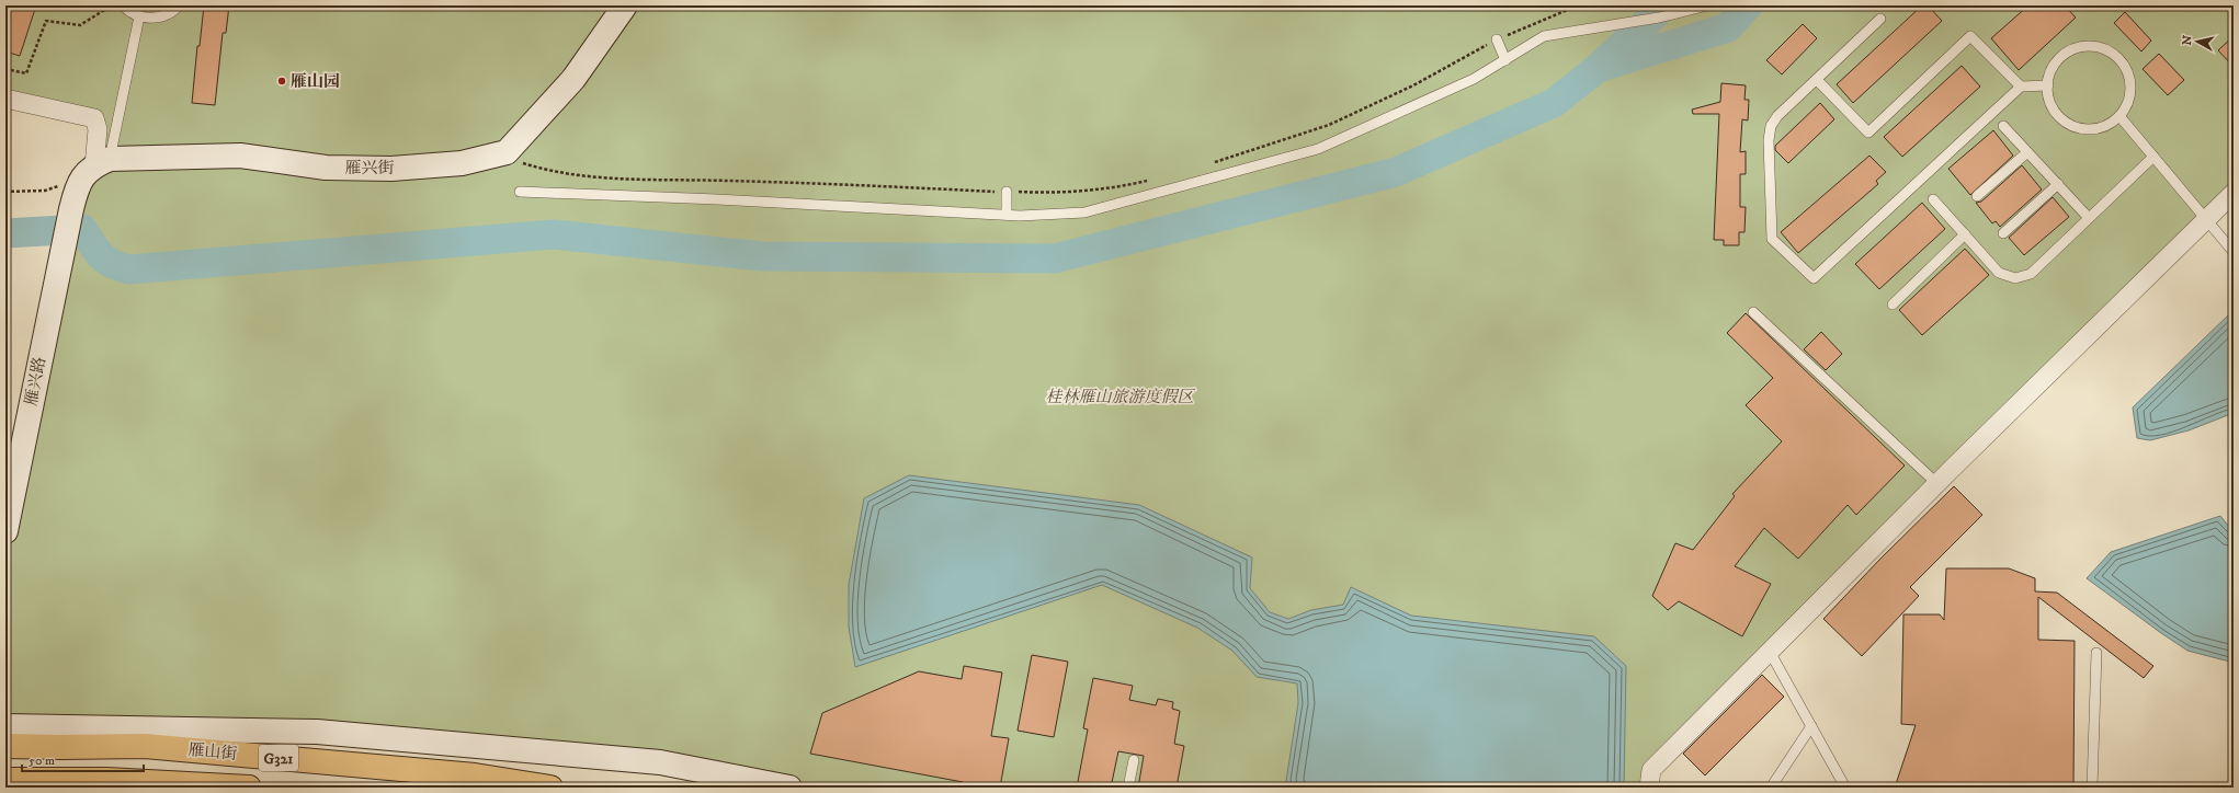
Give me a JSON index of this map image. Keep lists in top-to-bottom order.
{
  "streets": {
    "highway": ["雁山街", "G321"],
    "street": ["雁兴街", "雁兴路"]
  },
  "crossings": [
    ["雁兴街", "雁兴路"]
  ],
  "parks": ["桂林雁山旅游度假区"],
  "places": ["雁山园"],
  "scale_bar": "50 m",
  "north": "left"
}
